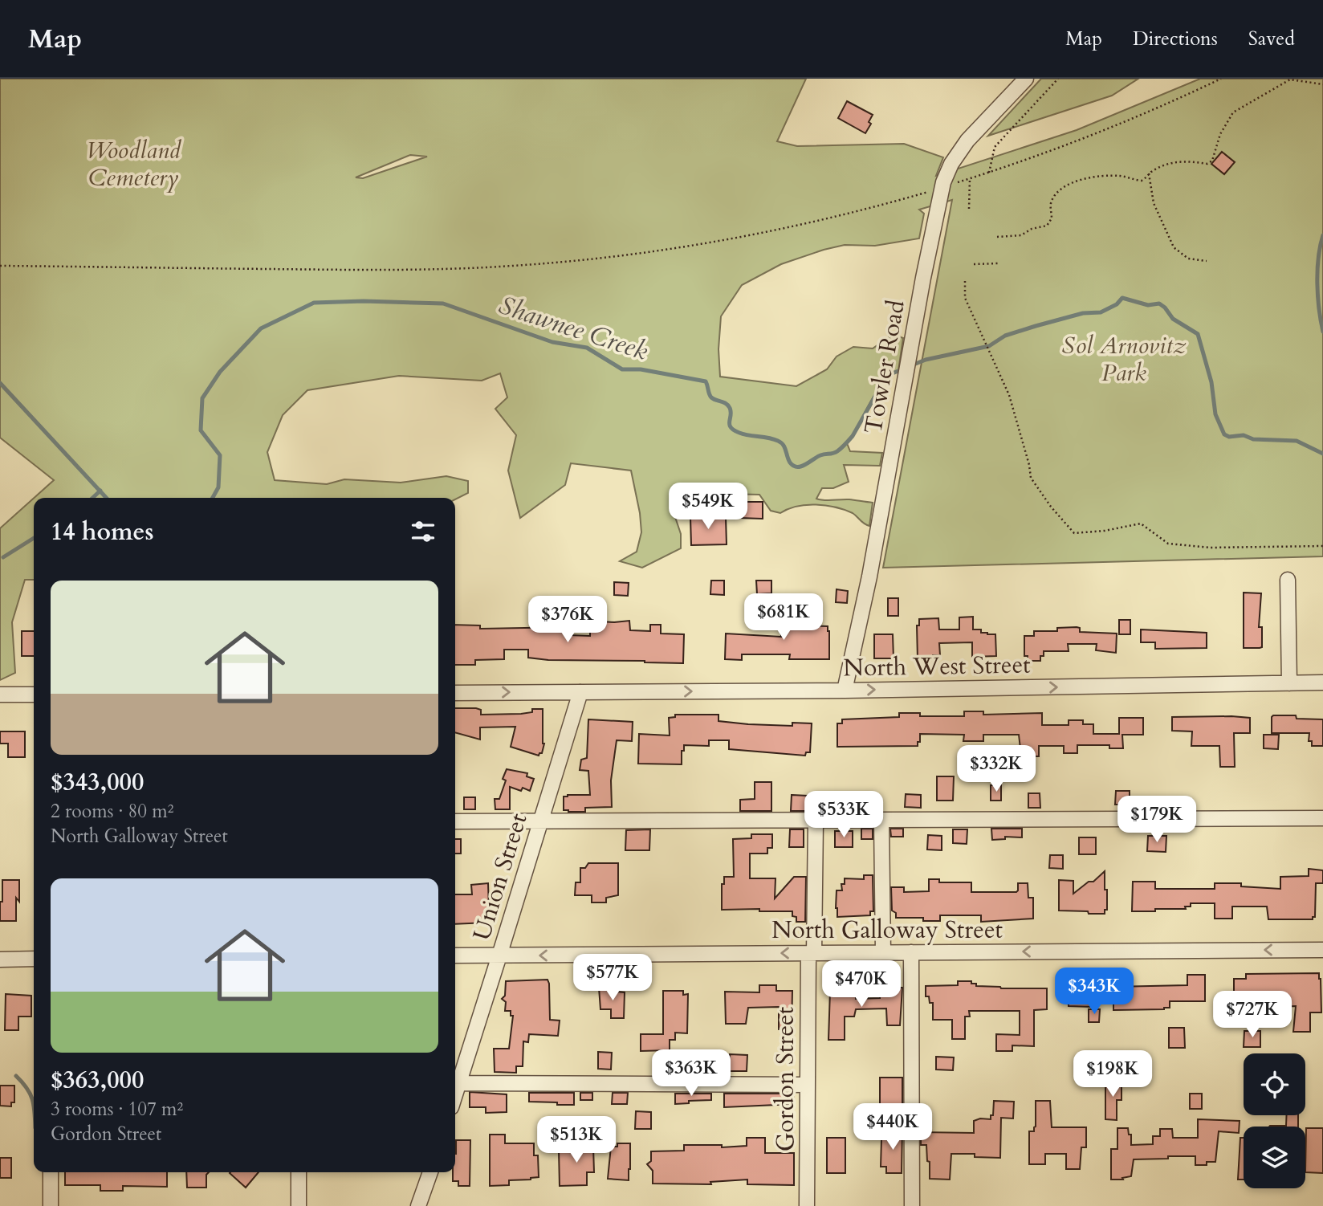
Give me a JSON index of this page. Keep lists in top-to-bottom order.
{
  "streets": {
    "street": [
      "Towler Road",
      "North West Street",
      "Union Street",
      "North Galloway Street",
      "Gordon Street"
    ]
  },
  "crossings": [
    ["Towler Road", "North West Street"],
    ["North West Street", "Union Street"],
    ["Union Street", "North Galloway Street"],
    ["North Galloway Street", "Gordon Street"]
  ],
  "one_way": ["North West Street", "North Galloway Street"],
  "water": ["Shawnee Creek"],
  "parks": ["Woodland Cemetery", "Sol Arnovitz Park"],
  "page": {
    "header": "Map",
    "nav": ["Map", "Directions", "Saved"],
    "price": [
      "$549K",
      "$681K",
      "$376K",
      "$332K",
      "$533K",
      "$179K",
      "$577K",
      "$470K",
      "$343K",
      "$727K",
      "$363K",
      "$198K",
      "$440K",
      "$513K"
    ],
    "heading": "14 homes",
    "list": [
      {
        "name": "$343,000",
        "note": "2 rooms · 80 m² · North Galloway Street"
      },
      {
        "name": "$363,000",
        "note": "3 rooms · 107 m² · Gordon Street"
      }
    ]
  }
}
